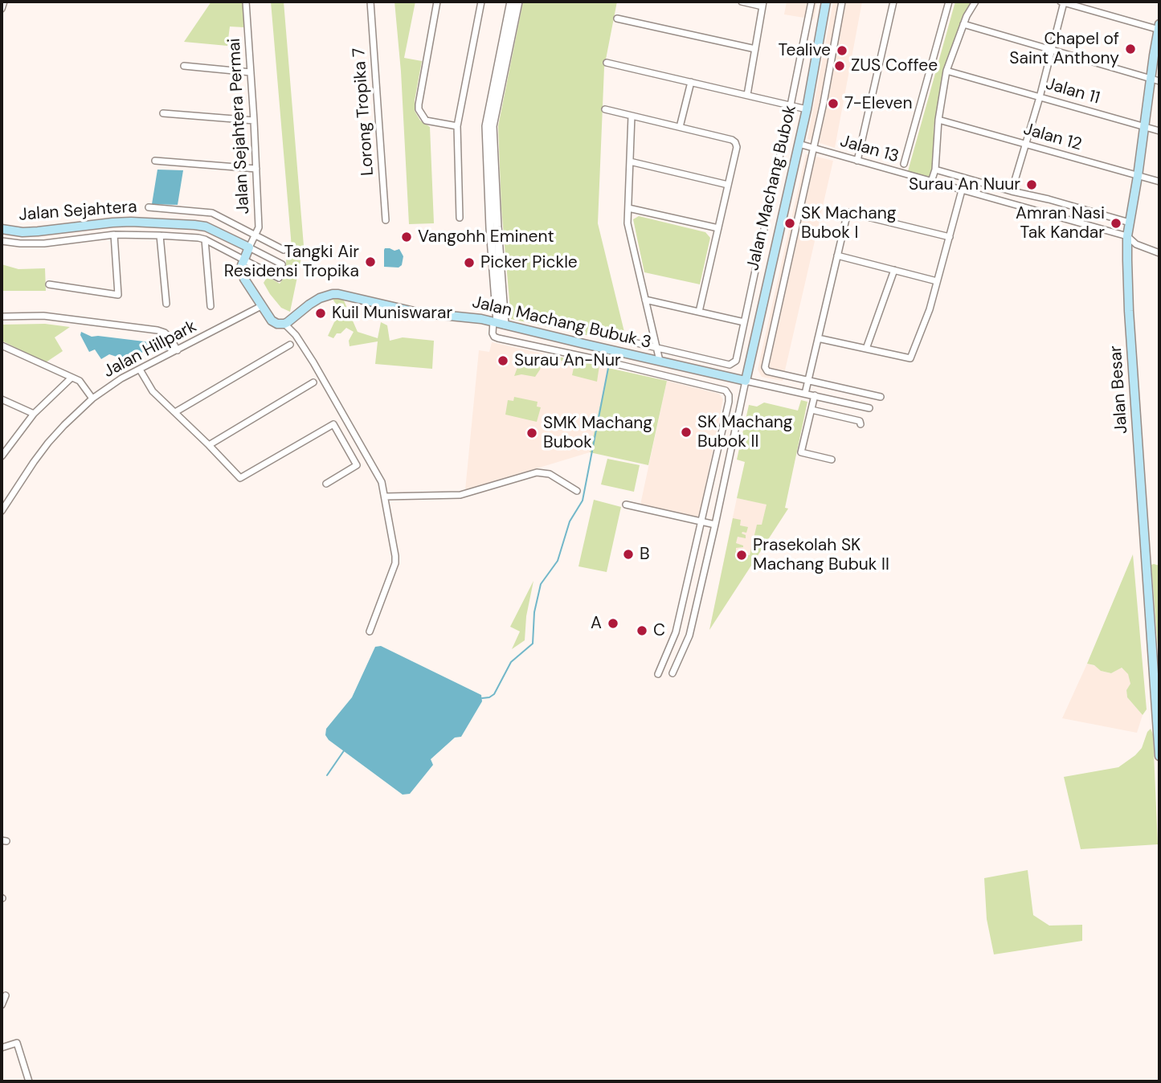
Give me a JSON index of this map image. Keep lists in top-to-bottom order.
{
  "streets": {
    "main road": [
      "Jalan Machang Bubok",
      "Jalan Sejahtera",
      "Jalan Machang Bubuk 3",
      "Jalan Besar"
    ],
    "street": [
      "Jalan 11",
      "Lorong Tropika 7",
      "Jalan Sejahtera Permai",
      "Jalan 12",
      "Jalan 13",
      "Jalan Hillpark"
    ]
  },
  "crossings": [
    ["Jalan 11", "Jalan Besar"],
    ["Jalan Sejahtera Permai", "Jalan Sejahtera"],
    ["Jalan 12", "Jalan Besar"],
    ["Jalan 13", "Jalan Machang Bubok"],
    ["Jalan 13", "Jalan Besar"],
    ["Jalan Machang Bubok", "Jalan Machang Bubuk 3"]
  ],
  "places": [
    "Chapel of Saint Anthony",
    "Tealive",
    "ZUS Coffee",
    "7-Eleven",
    "Surau An Nuur",
    "SK Machang Bubok I",
    "Amran Nasi Tak Kandar",
    "Vangohh Eminent",
    "Tangki Air Residensi Tropika",
    "Picker Pickle",
    "Kuil Muniswarar",
    "Surau An-Nur",
    "SK Machang Bubok II",
    "SMK Machang Bubok",
    "B",
    "Prasekolah SK Machang Bubuk II",
    "A",
    "C"
  ]
}
